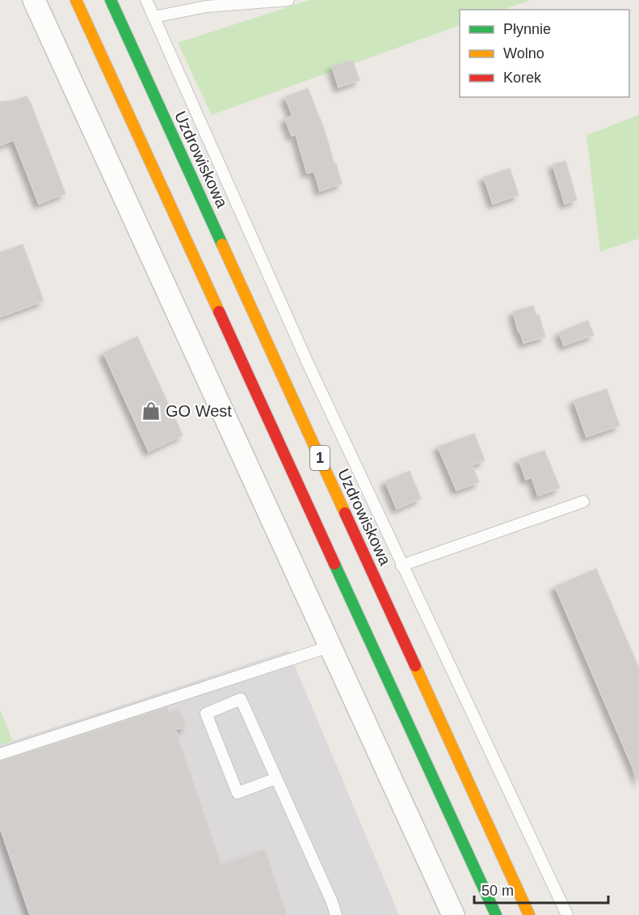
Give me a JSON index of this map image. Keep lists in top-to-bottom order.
{
  "streets": {
    "main road": ["Uzdrowiskowa", "1"]
  },
  "places": {
    "shop": ["GO West"]
  },
  "legend": ["Płynnie", "Wolno", "Korek"],
  "scale_bar": "50 m"
}
